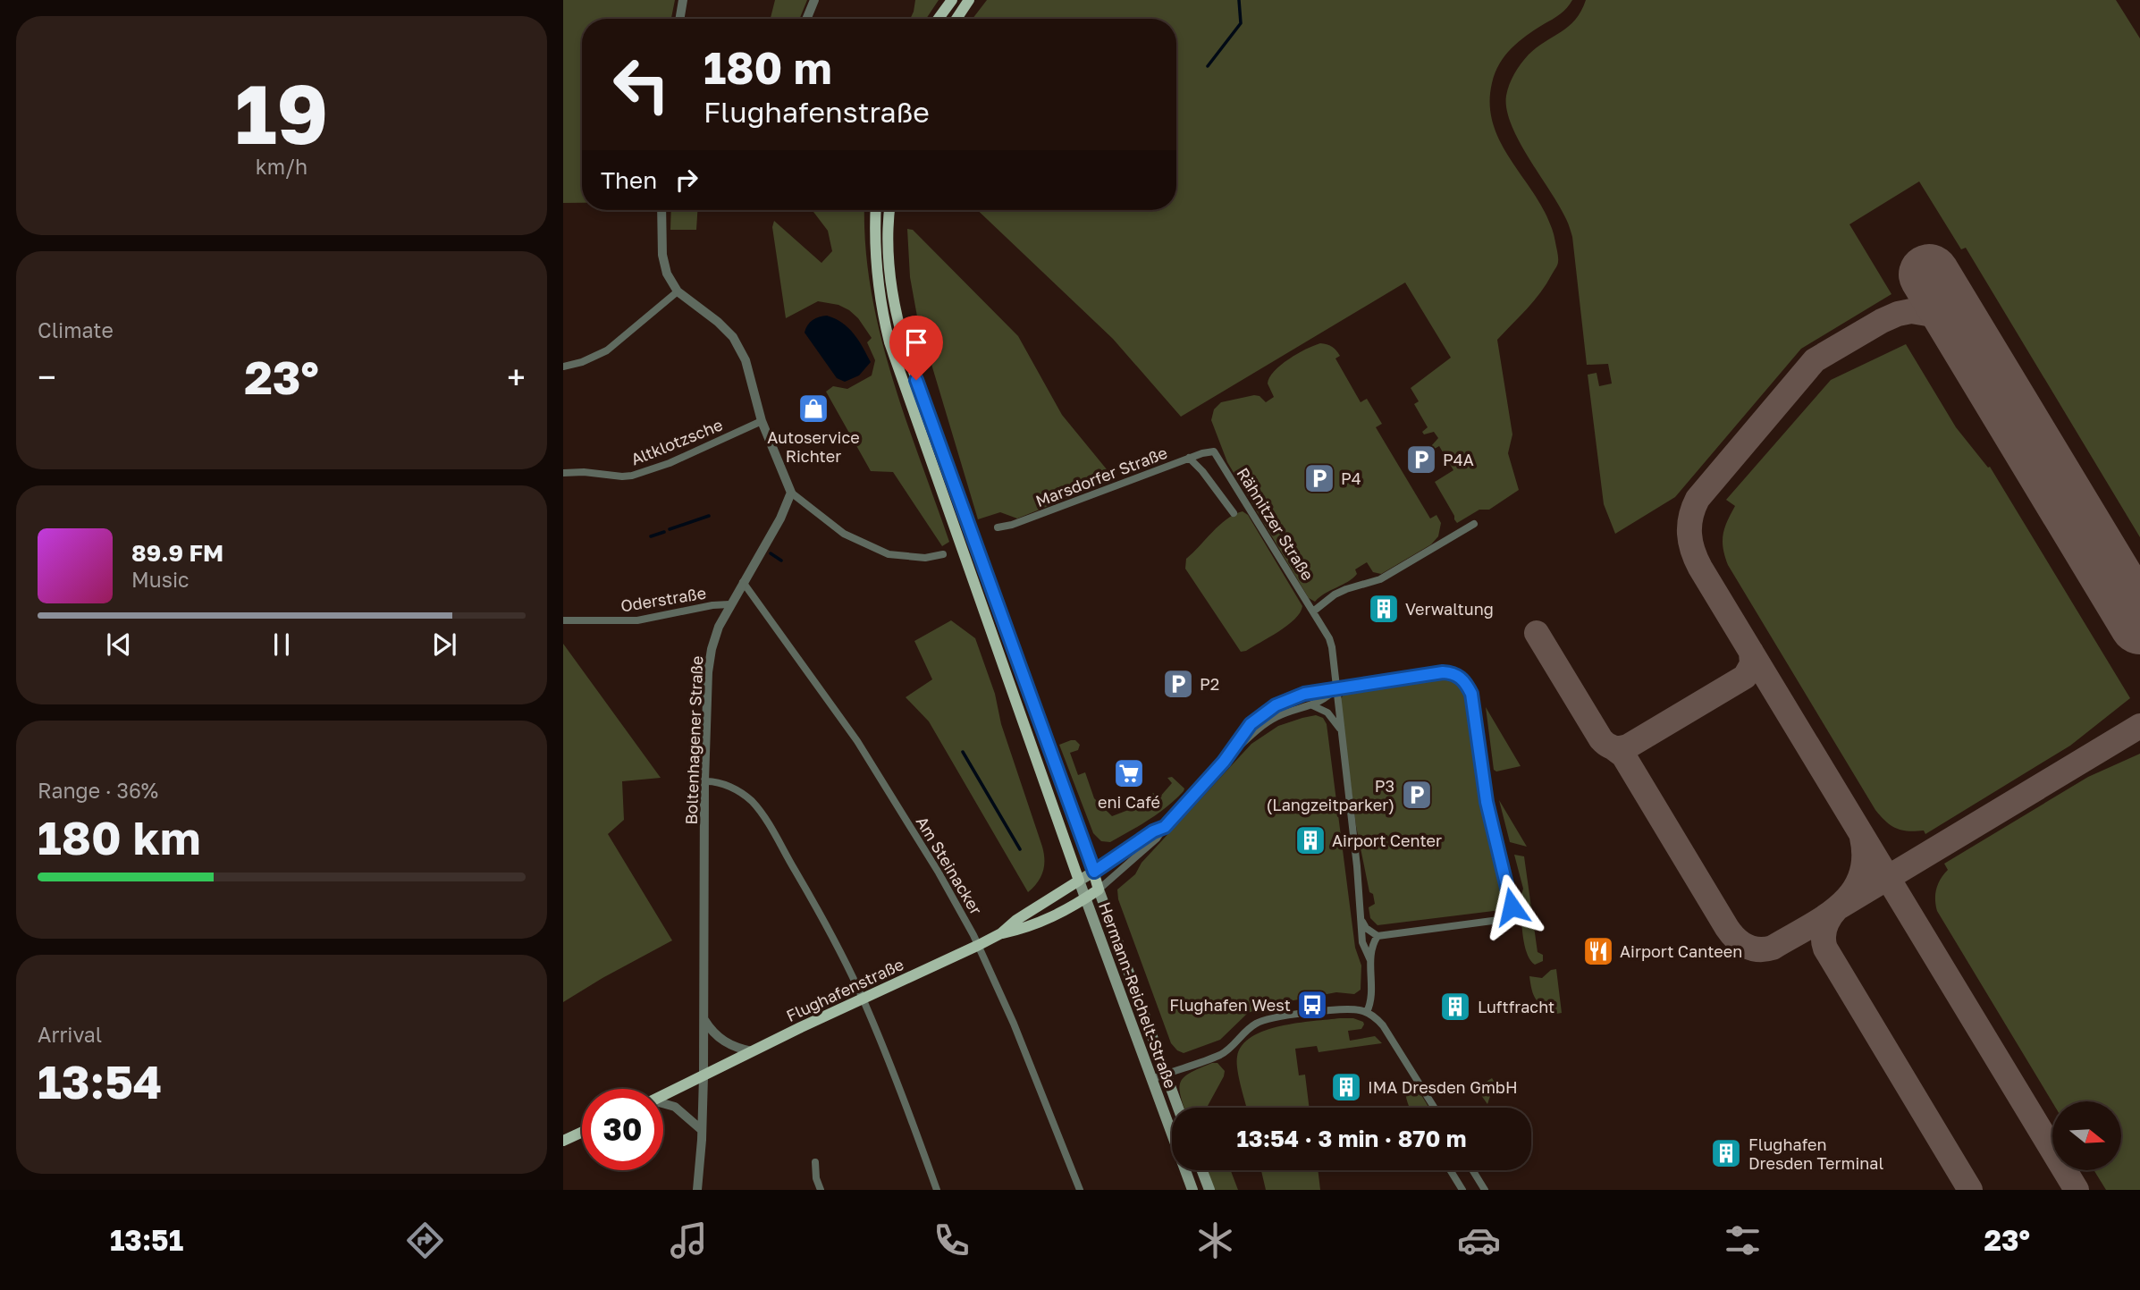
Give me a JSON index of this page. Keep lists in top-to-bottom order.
{
  "streets": {
    "main road": ["Flughafenstraße", "Hermann-Reichelt-Straße"],
    "street": [
      "Altklotzsche",
      "Marsdorfer Straße",
      "Rähnitzer Straße",
      "Oderstraße",
      "Boltenhagener Straße",
      "Am Steinacker"
    ]
  },
  "crossings": [
    ["Marsdorfer Straße", "Rähnitzer Straße"],
    ["Rähnitzer Straße", "Flughafenstraße"],
    ["Oderstraße", "Boltenhagener Straße"],
    ["Boltenhagener Straße", "Am Steinacker"],
    ["Boltenhagener Straße", "Flughafenstraße"],
    ["Am Steinacker", "Flughafenstraße"],
    ["Flughafenstraße", "Hermann-Reichelt-Straße"]
  ],
  "places": {
    "shop": ["Autoservice Richter"],
    "parking": [
      "P4A",
      "P4",
      "P2",
      "P3 (Langzeitparker)"
    ],
    "building": [
      "Verwaltung",
      "Airport Center",
      "Luftfracht",
      "IMA Dresden GmbH",
      "Flughafen Dresden Terminal"
    ],
    "supermarket": ["eni Café"],
    "restaurant": ["Airport Canteen"],
    "bus stop": ["Flughafen West"]
  },
  "north": "right",
  "page": {
    "tile": [
      ["19", "km/h"],
      "Climate",
      ["Range · 36%", "180 km"],
      ["Arrival", "13:54"]
    ],
    "turn": ["180 m", "Flughafenstraße"],
    "then": "Then",
    "heat": ["−", "23°", "+"],
    "song": ["89.9 FM", "Music"],
    "limit": "30",
    "trip": "13:54 · 3 min · 870 m",
    "tabs": ["13:51", "23°"]
  }
}
